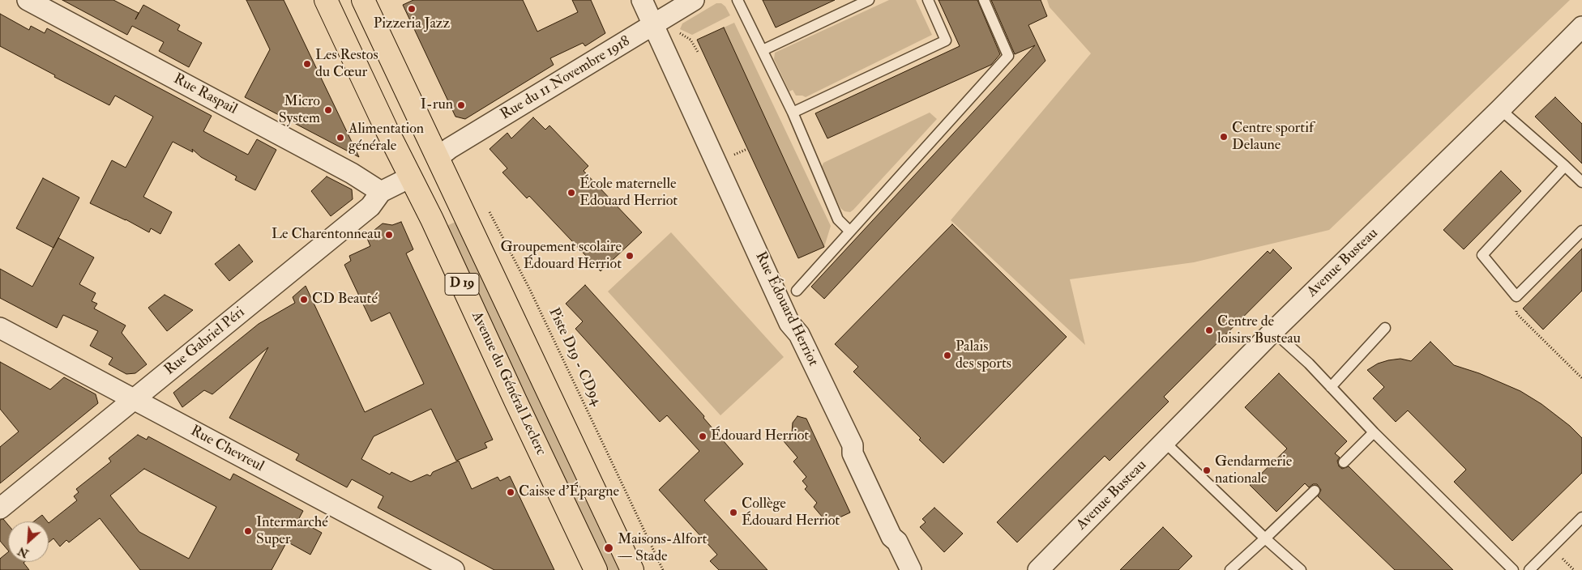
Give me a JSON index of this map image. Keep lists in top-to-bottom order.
{
  "streets": {
    "main road": ["D 19", "Avenue du Général Leclerc"],
    "street": [
      "Rue du 11 Novembre 1918",
      "Rue Raspail",
      "Avenue Busteau",
      "Rue Édouard Herriot",
      "Rue Gabriel Péri",
      "Rue Chevreul"
    ],
    "path": ["Piste D19 - CD94"]
  },
  "crossings": [
    ["Rue du 11 Novembre 1918", "D 19"],
    ["Rue du 11 Novembre 1918", "Rue Édouard Herriot"],
    ["Rue Raspail", "Rue Gabriel Péri"],
    ["Rue Gabriel Péri", "Avenue du Général Leclerc"],
    ["Rue Gabriel Péri", "Rue Chevreul"]
  ],
  "places": [
    "Pizzeria Jazz",
    "Les Restos du Cœur",
    "I-run",
    "Micro System",
    "Centre sportif Delaune",
    "Alimentation générale",
    "École maternelle Edouard Herriot",
    "Le Charentonneau",
    "Groupement scolaire Édouard Herriot",
    "CD Beauté",
    "Centre de loisirs Busteau",
    "Palais des sports",
    "Édouard Herriot",
    "Gendarmerie nationale",
    "Caisse d'Épargne",
    "Collège Édouard Herriot",
    "Intermarché Super",
    "Maisons-Alfort — Stade"
  ],
  "north": "bottom left"
}
